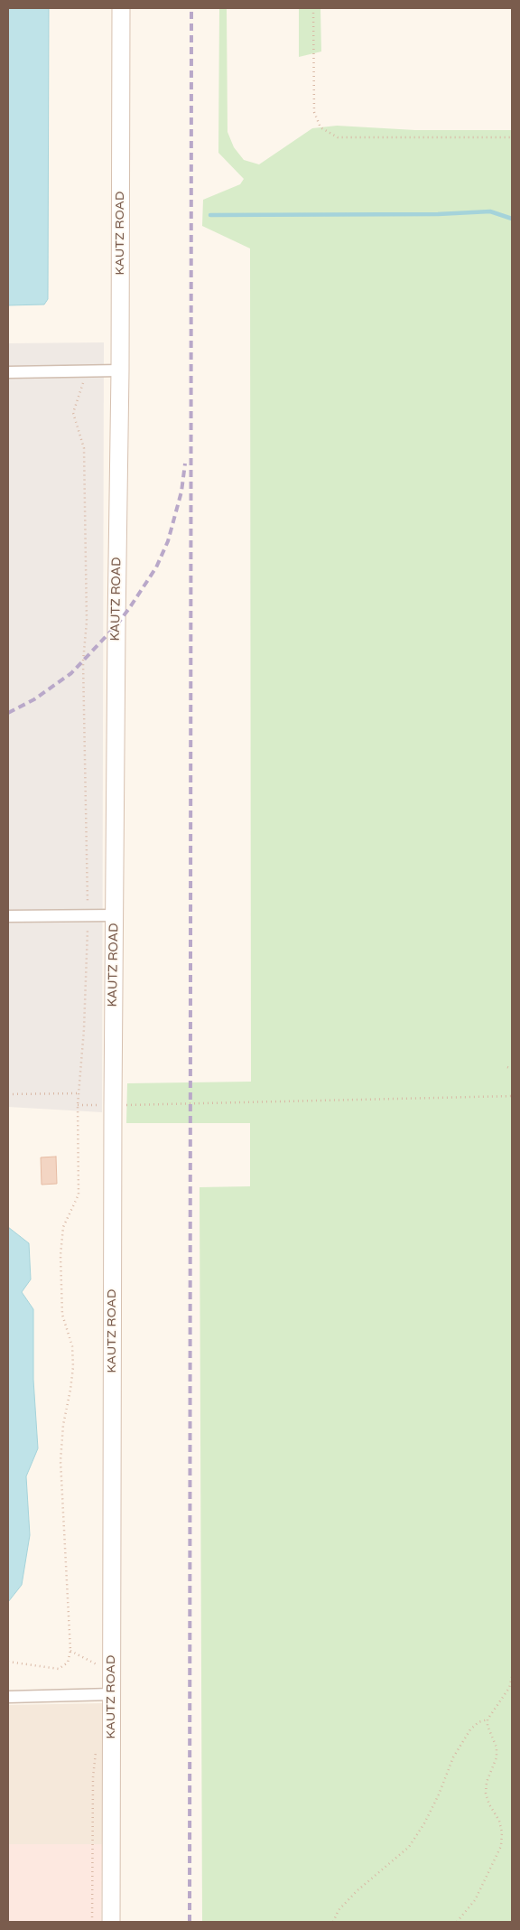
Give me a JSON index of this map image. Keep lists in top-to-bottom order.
{
  "streets": {
    "street": ["KAUTZ ROAD"]
  }
}
